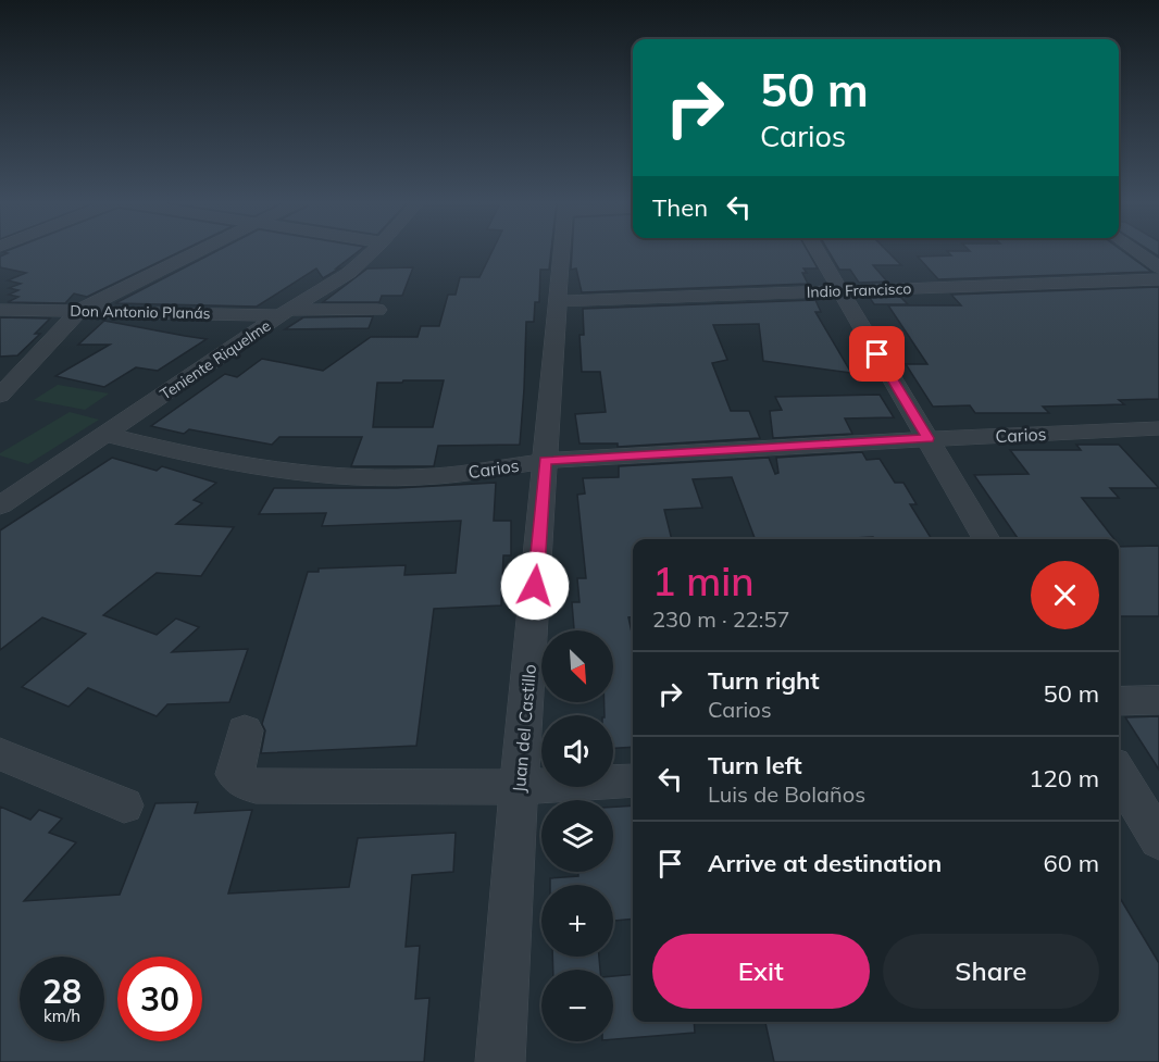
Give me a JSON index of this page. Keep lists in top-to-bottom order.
{
  "streets": {
    "street": [
      "Indio Francisco",
      "Don Antonio Planás",
      "Teniente Riquelme",
      "Carios",
      "Juan del Castillo"
    ]
  },
  "crossings": [
    ["Indio Francisco", "Juan del Castillo"],
    ["Don Antonio Planás", "Teniente Riquelme"],
    ["Teniente Riquelme", "Carios"],
    ["Carios", "Juan del Castillo"]
  ],
  "north": "bottom right",
  "page": {
    "turn": ["50 m", "Carios"],
    "then": "Then",
    "heading": ["1 min", "230 m · 22:57"],
    "map_buttons": ["+", "−"],
    "list": [
      {
        "name": "Turn right",
        "note": "Carios",
        "value": "50 m"
      },
      {
        "name": "Turn left",
        "note": "Luis de Bolaños",
        "value": "120 m"
      },
      {
        "name": "Arrive at destination",
        "value": "60 m"
      }
    ],
    "buttons": ["Exit", "Share"],
    "speed": "28 km/h",
    "limit": "30"
  }
}
